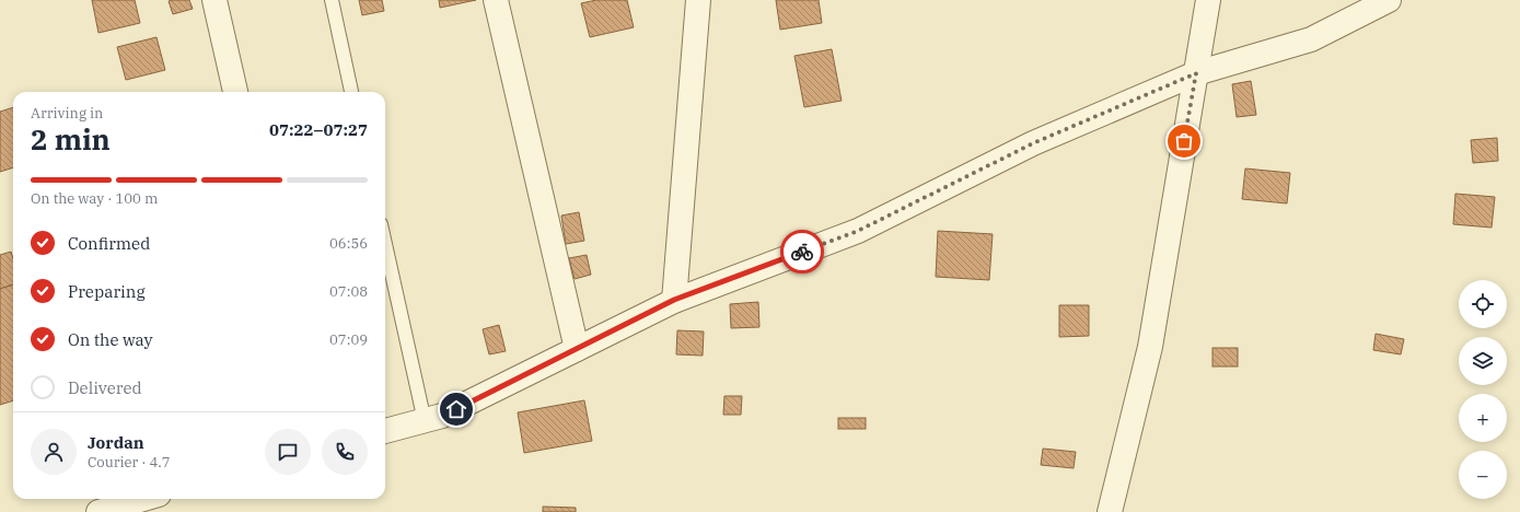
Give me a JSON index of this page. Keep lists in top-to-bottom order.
{
  "page": {
    "heading": ["2 min", "Arriving in", "07:22–07:27"],
    "panel": ["Jordan", "Courier · 4.7"],
    "bar": "On the way · 100 m",
    "list": [
      ["Confirmed", "06:56"],
      ["Preparing", "07:08"],
      ["On the way", "07:09"],
      "Delivered"
    ],
    "map_buttons": ["+", "−"]
  }
}
